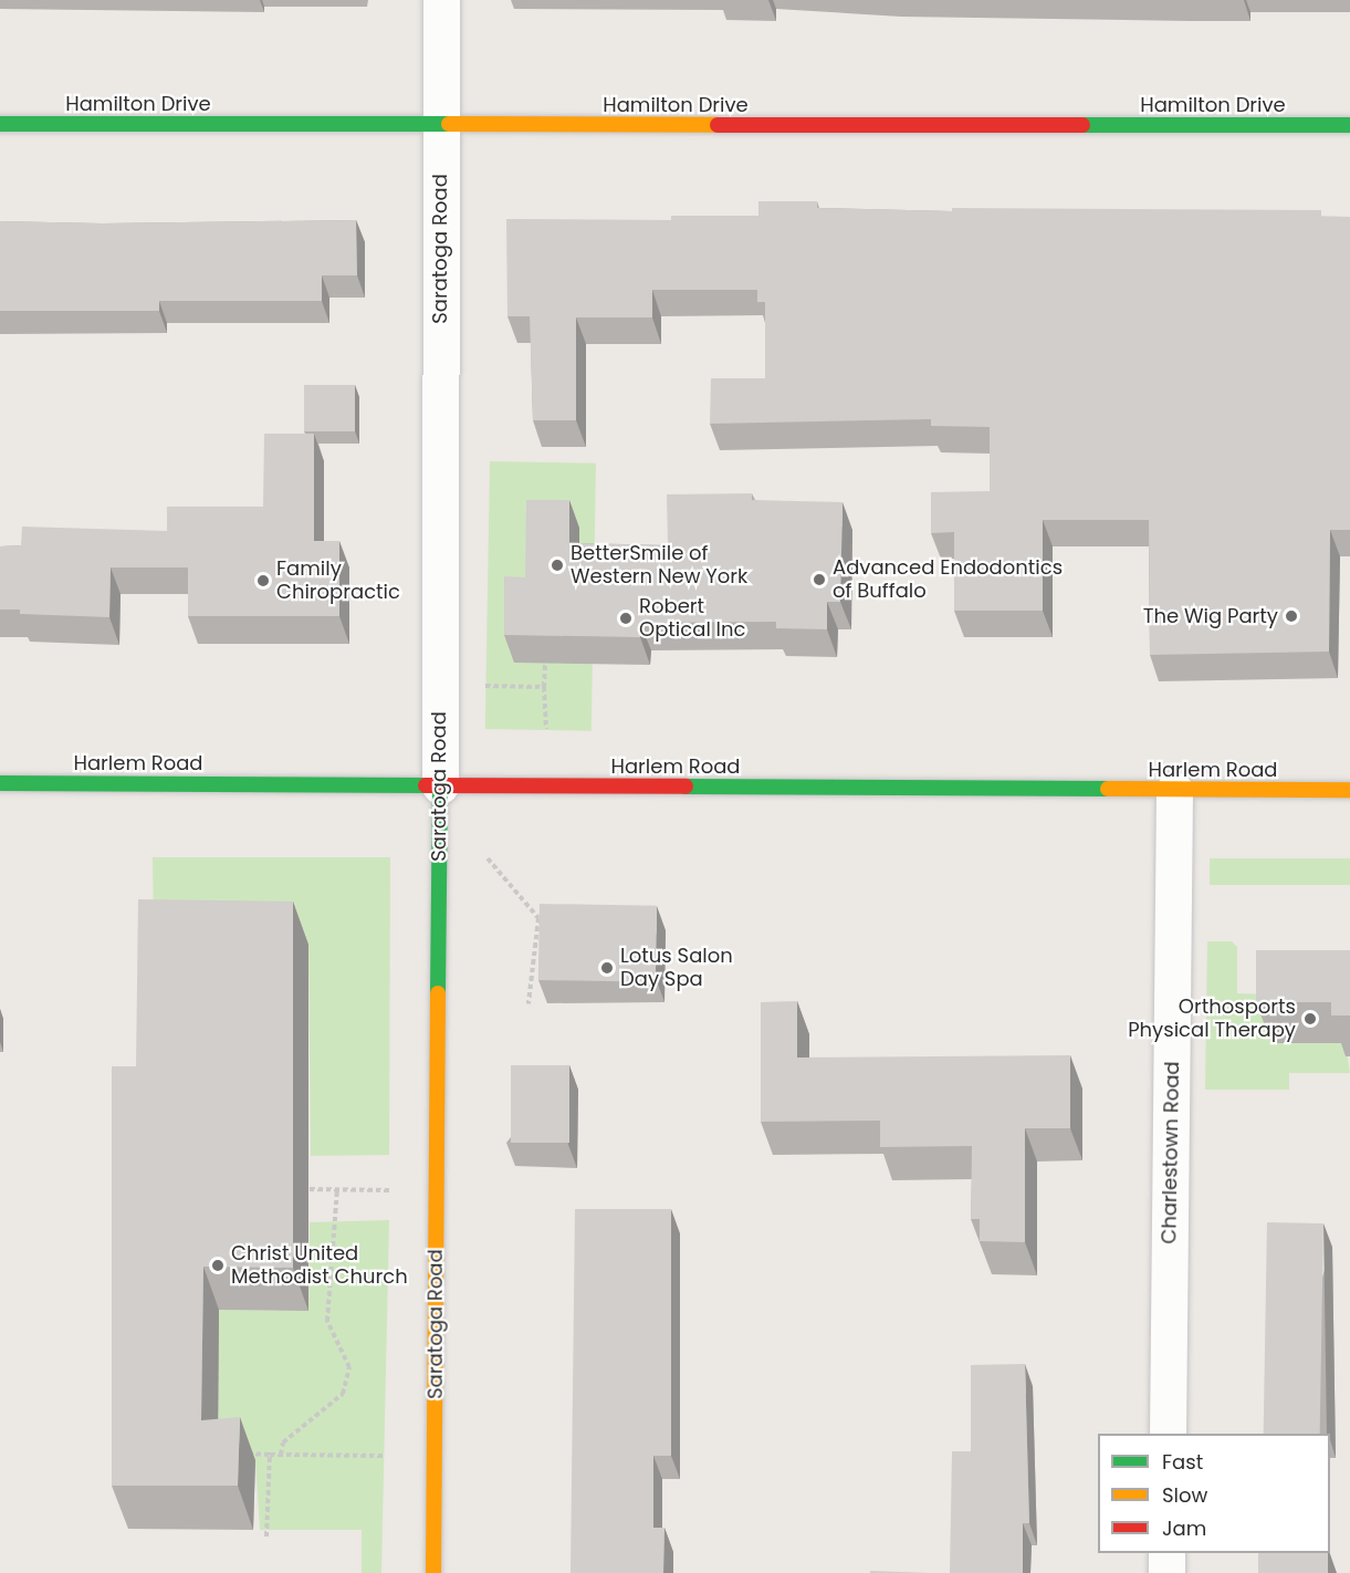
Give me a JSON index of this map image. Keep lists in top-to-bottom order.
{
  "streets": {
    "street": [
      "Hamilton Drive",
      "Saratoga Road",
      "Harlem Road",
      "Charlestown Road"
    ]
  },
  "crossings": [
    ["Hamilton Drive", "Saratoga Road"],
    ["Saratoga Road", "Harlem Road"],
    ["Harlem Road", "Charlestown Road"]
  ],
  "places": [
    "BetterSmile of Western New York",
    "Advanced Endodontics of Buffalo",
    "Family Chiropractic",
    "The Wig Party",
    "Robert Optical Inc",
    "Lotus Salon Day Spa",
    "Orthosports Physical Therapy",
    "Christ United Methodist Church"
  ],
  "legend": ["Fast", "Slow", "Jam"]
}
